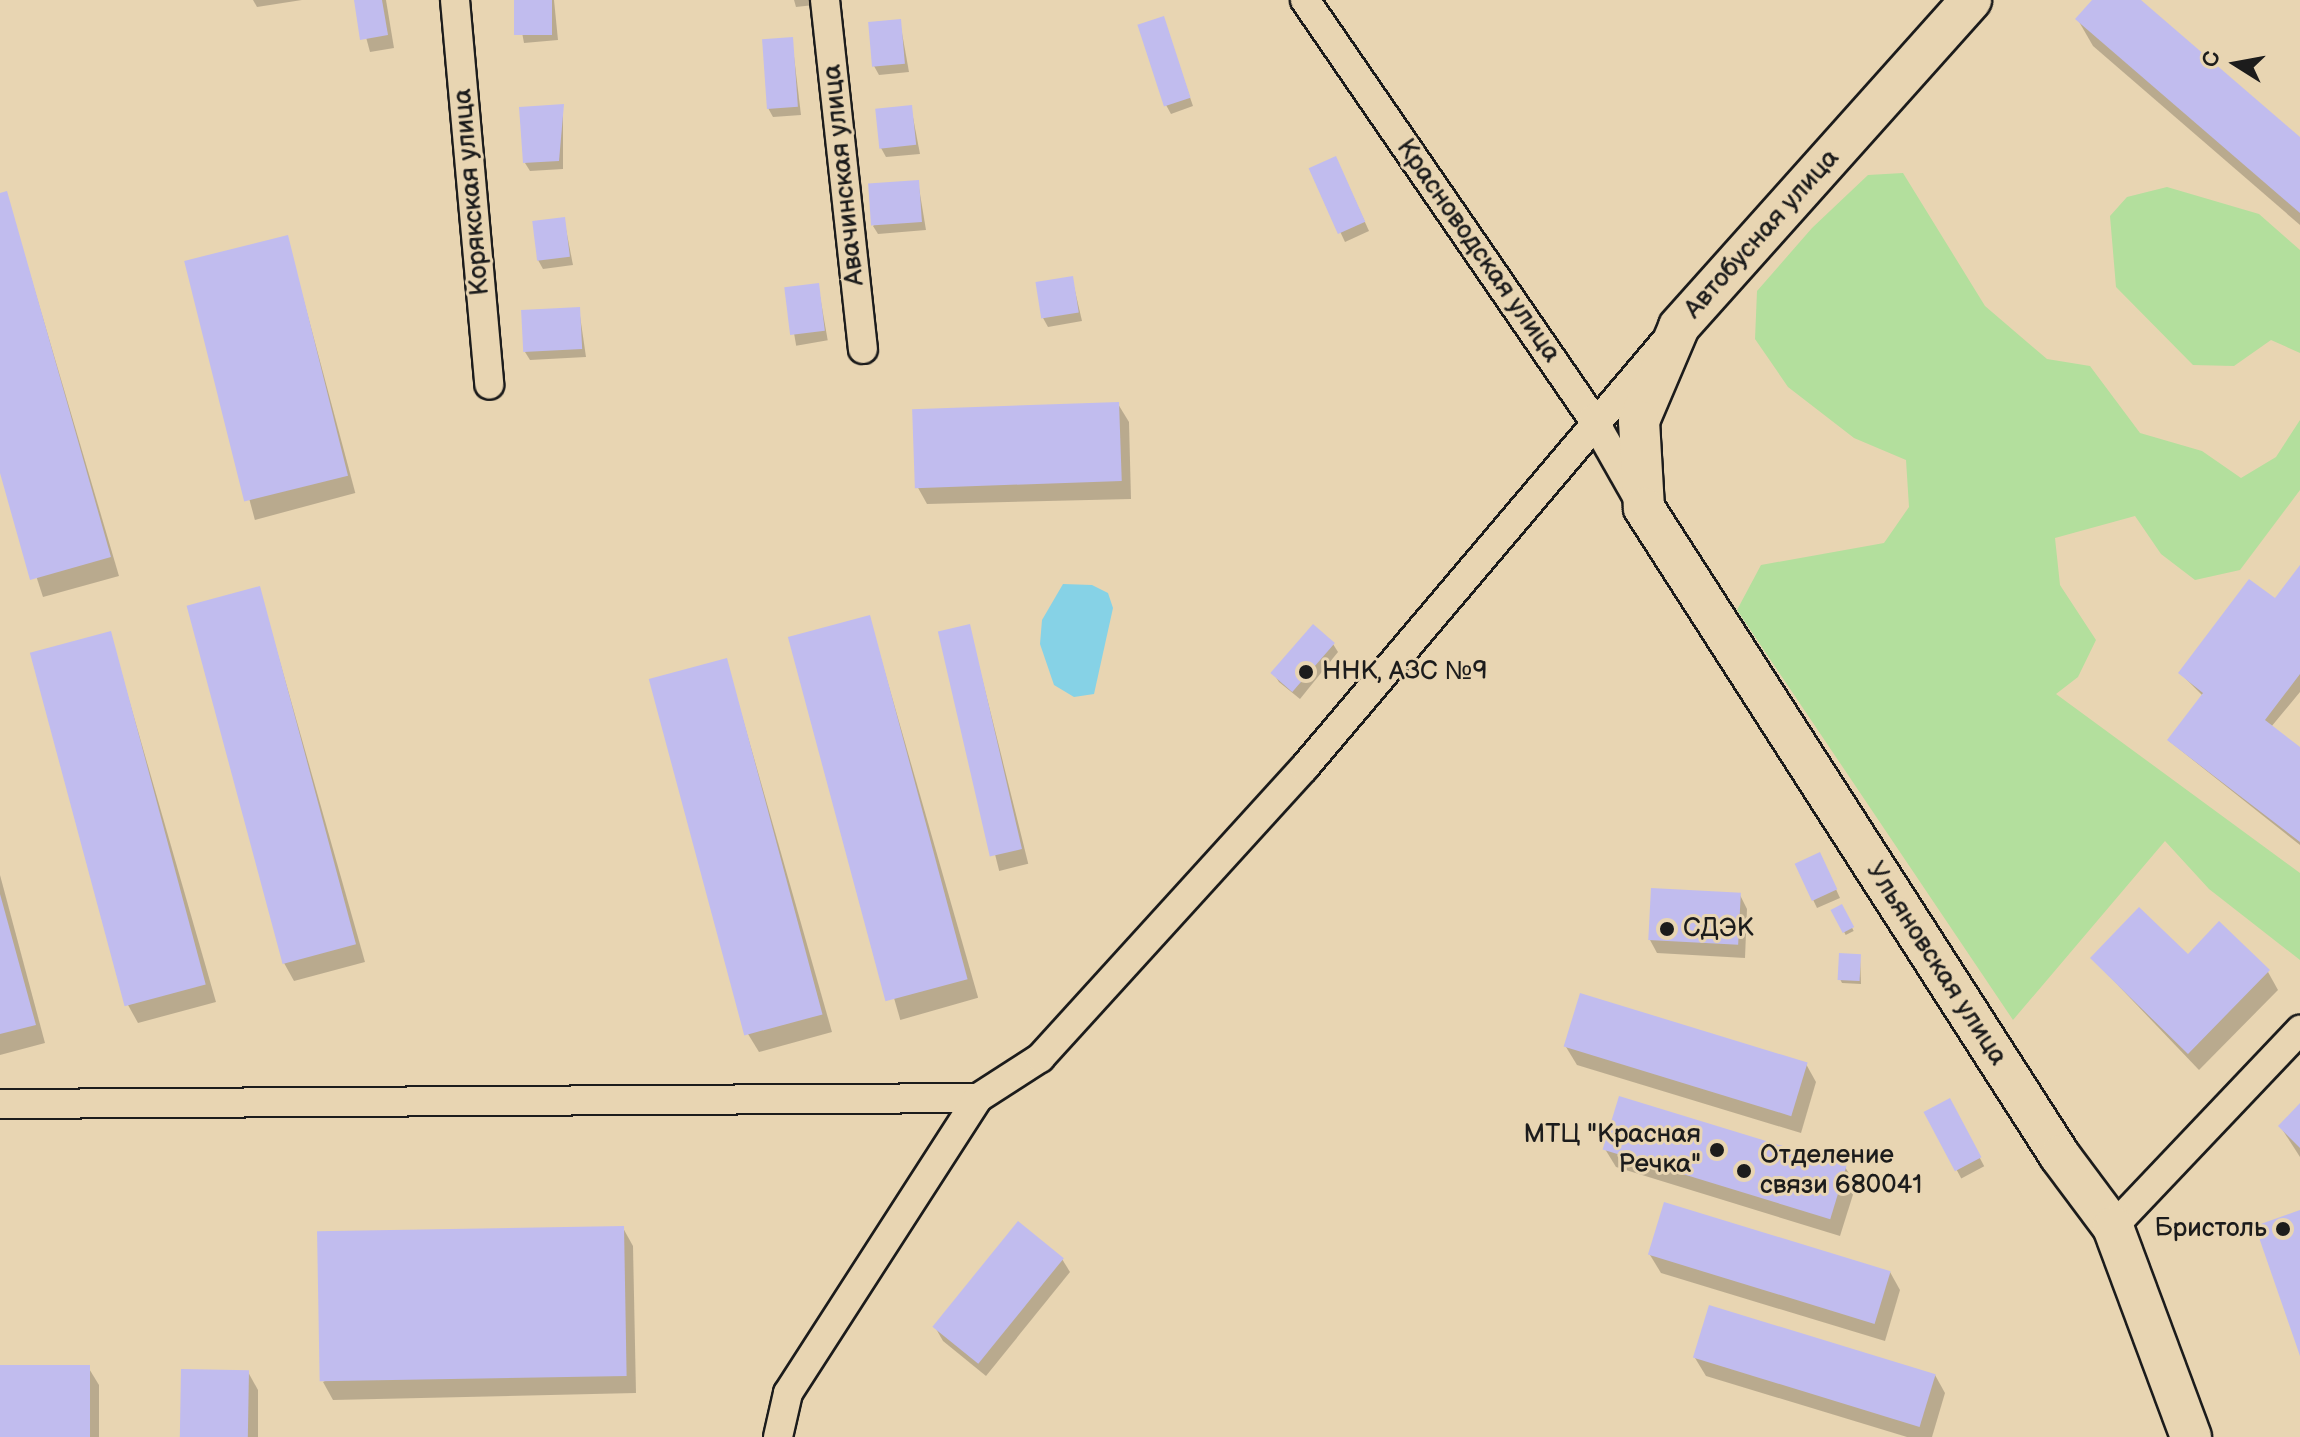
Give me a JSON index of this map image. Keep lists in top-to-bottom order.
{
  "streets": {
    "street": [
      "Авачинская улица",
      "Корякская улица",
      "Автобусная улица",
      "Красноводская улица",
      "Ульяновская улица"
    ]
  },
  "crossings": [
    ["Автобусная улица", "Красноводская улица"],
    ["Автобусная улица", "Ульяновская улица"],
    ["Красноводская улица", "Ульяновская улица"]
  ],
  "places": [
    "ННК, АЗС №9",
    "СДЭК",
    "МТЦ \"Красная Речка\"",
    "Отделение связи 680041",
    "Бристоль"
  ],
  "north": "left"
}
